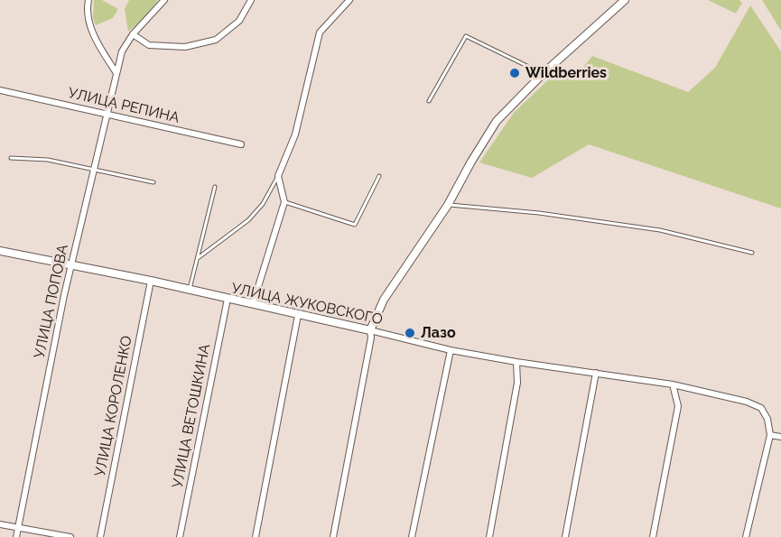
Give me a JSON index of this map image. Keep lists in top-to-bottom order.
{
  "streets": {
    "street": [
      "УЛИЦА РЕПИНА",
      "УЛИЦА ПОПОВА",
      "УЛИЦА ЖУКОВСКОГО",
      "УЛИЦА КОРОЛЕНКО",
      "УЛИЦА ВЕТОШКИНА"
    ]
  },
  "crossings": [
    ["УЛИЦА РЕПИНА", "УЛИЦА ПОПОВА"],
    ["УЛИЦА ПОПОВА", "УЛИЦА ЖУКОВСКОГО"],
    ["УЛИЦА ЖУКОВСКОГО", "УЛИЦА КОРОЛЕНКО"],
    ["УЛИЦА ЖУКОВСКОГО", "УЛИЦА ВЕТОШКИНА"]
  ],
  "places": ["Wildberries", "Лазо"]
}
